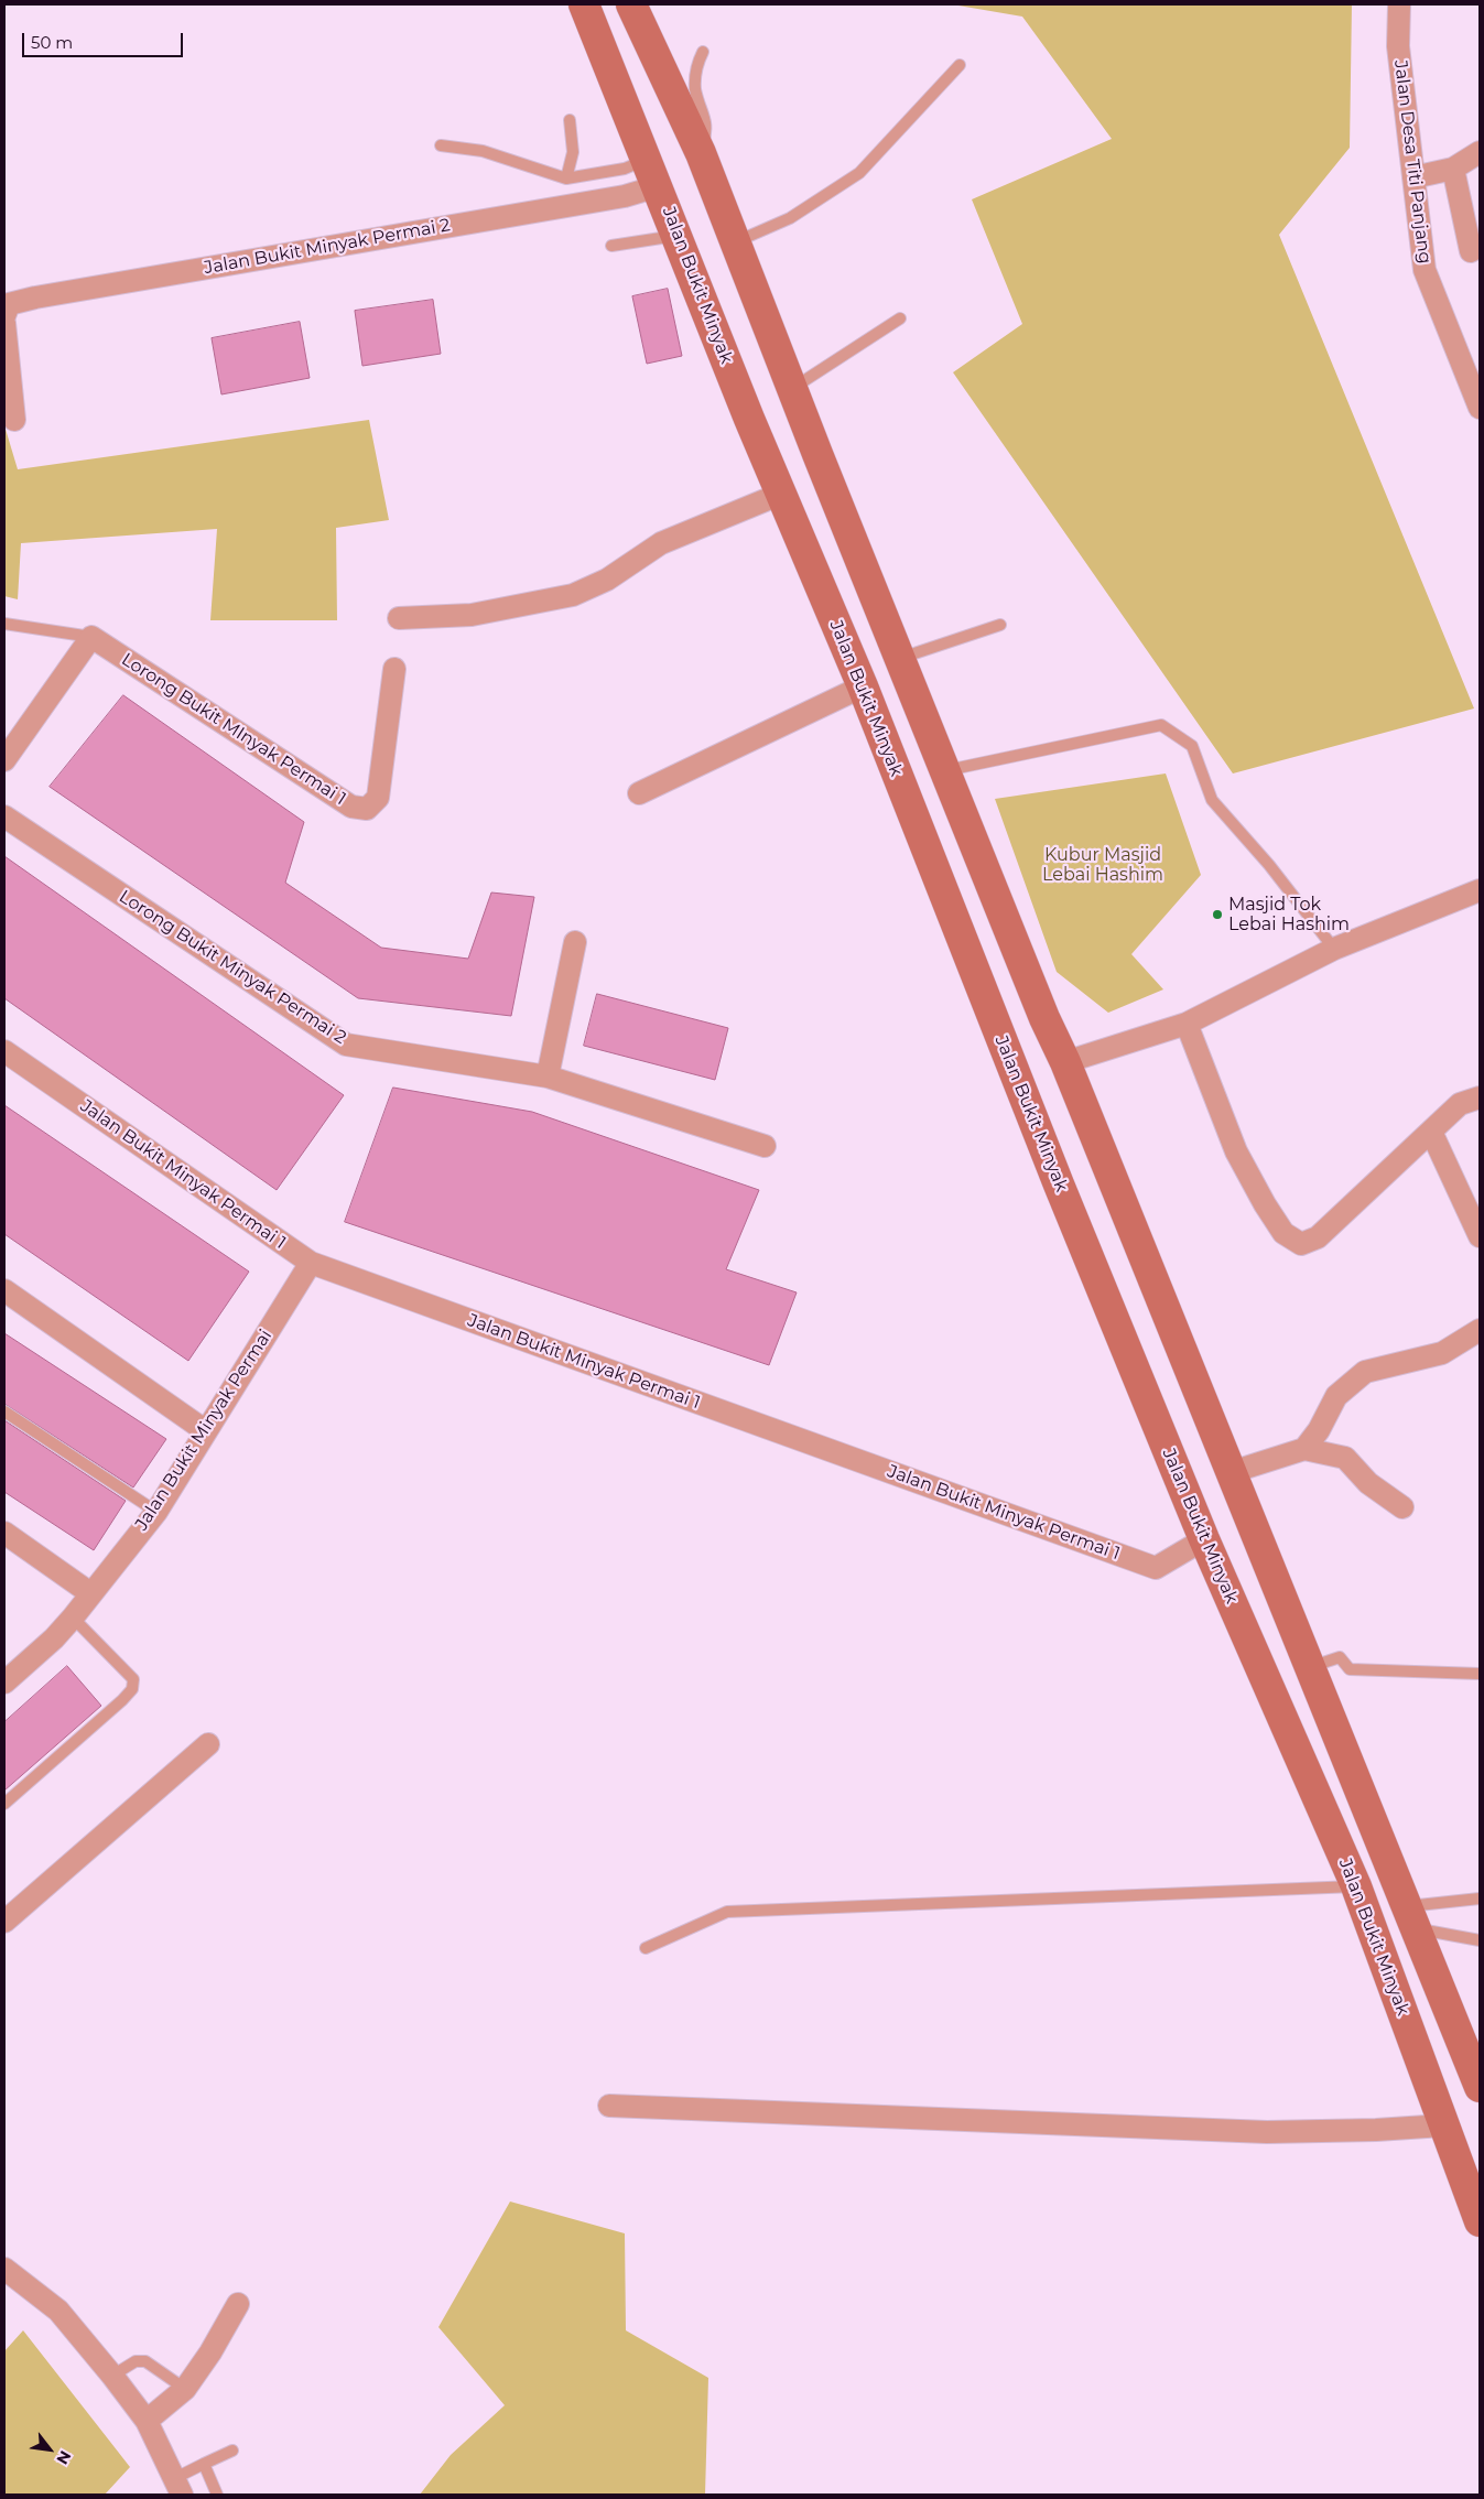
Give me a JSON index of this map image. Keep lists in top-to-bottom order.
{
  "streets": {
    "main road": ["Jalan Bukit Minyak"],
    "street": [
      "Jalan Desa Titi Panjang",
      "Jalan Bukit Minyak Permai 2",
      "Lorong Bukit MInyak Permai 1",
      "Lorong Bukit Minyak Permai 2",
      "Jalan Bukit Minyak Permai 1",
      "Jalan Bukit Minyak Permai"
    ]
  },
  "crossings": [
    ["Jalan Bukit Minyak Permai 2", "Jalan Bukit Minyak"],
    ["Jalan Bukit Minyak", "Jalan Bukit Minyak Permai 1"],
    ["Jalan Bukit Minyak Permai 1", "Jalan Bukit Minyak Permai"]
  ],
  "parks": ["Kubur Masjid Lebai Hashim"],
  "places": ["Masjid Tok Lebai Hashim"],
  "scale_bar": "50 m",
  "north": "bottom right"
}
